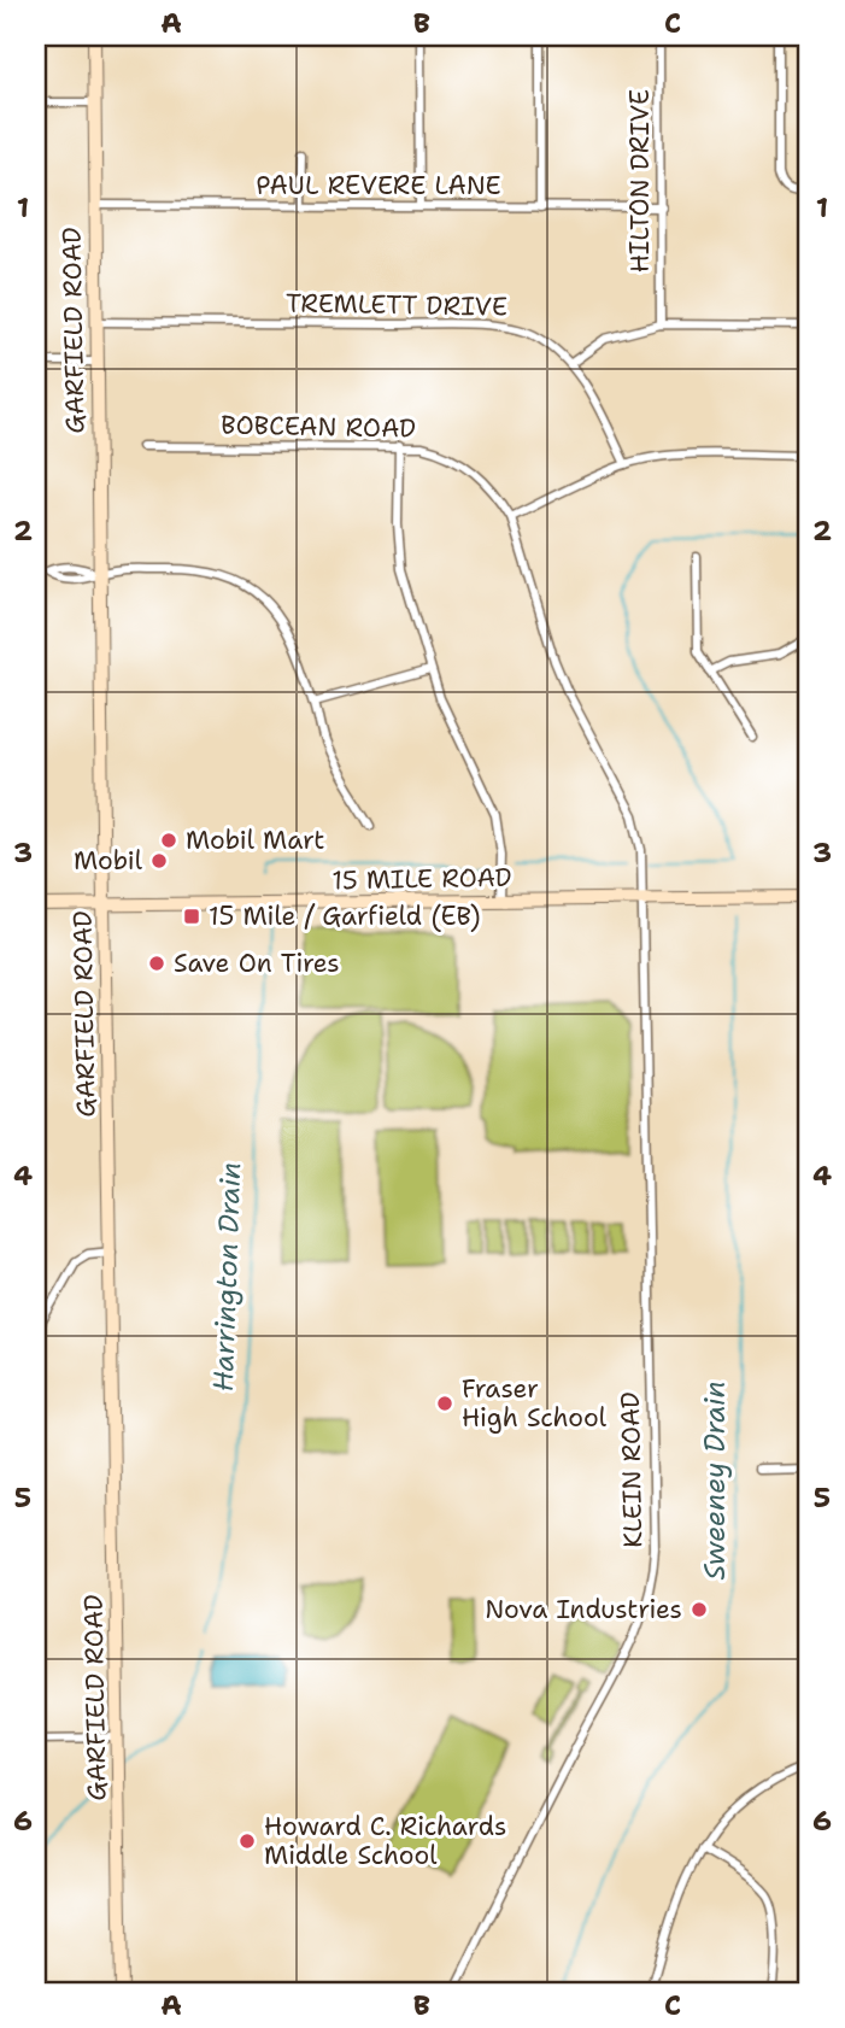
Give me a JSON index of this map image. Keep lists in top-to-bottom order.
{
  "streets": {
    "main road": ["GARFIELD ROAD", "15 MILE ROAD"],
    "street": [
      "HILTON DRIVE",
      "PAUL REVERE LANE",
      "TREMLETT DRIVE",
      "BOBCEAN ROAD",
      "KLEIN ROAD"
    ]
  },
  "crossings": [
    ["HILTON DRIVE", "PAUL REVERE LANE"],
    ["PAUL REVERE LANE", "GARFIELD ROAD"],
    ["TREMLETT DRIVE", "GARFIELD ROAD"],
    ["GARFIELD ROAD", "15 MILE ROAD"],
    ["BOBCEAN ROAD", "15 MILE ROAD"],
    ["BOBCEAN ROAD", "KLEIN ROAD"],
    ["15 MILE ROAD", "KLEIN ROAD"]
  ],
  "water": ["Harrington Drain", "Sweeney Drain"],
  "places": {
    "other": [
      "Mobil Mart",
      "Mobil",
      "Save On Tires",
      "Fraser High School",
      "Nova Industries",
      "Howard C. Richards Middle School"
    ],
    "transit": ["15 Mile / Garfield (EB)"]
  },
  "grid": {
    "columns": ["A", "B", "C"],
    "rows": [
      "1",
      "2",
      "3",
      "4",
      "5",
      "6"
    ]
  }
}
